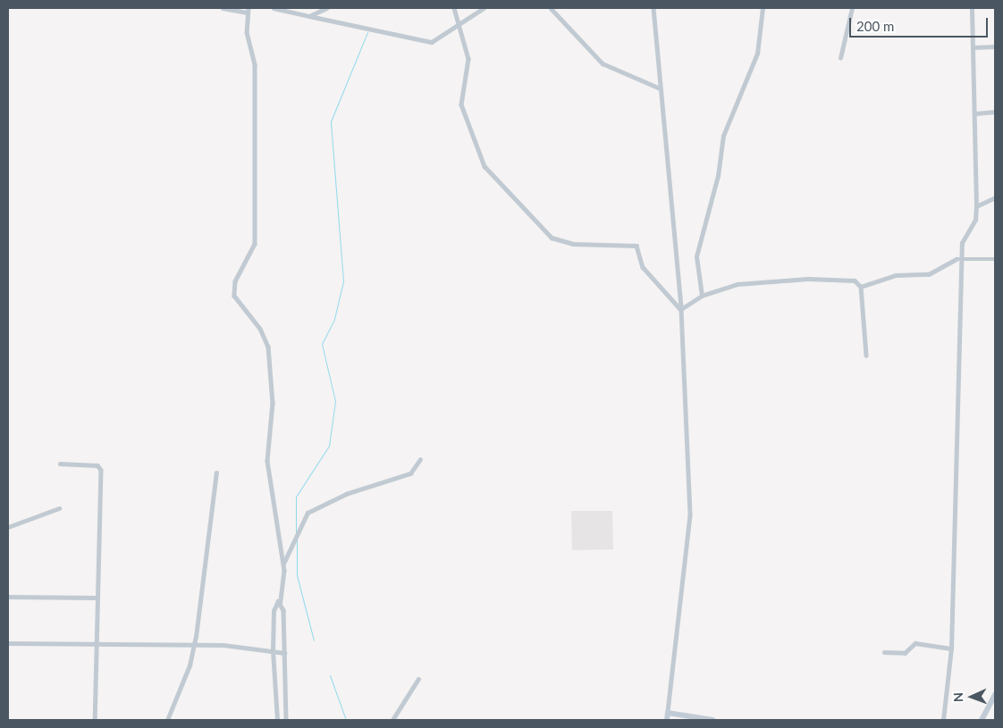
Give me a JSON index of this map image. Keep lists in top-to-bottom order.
{
  "scale_bar": "200 m",
  "north": "left"
}
